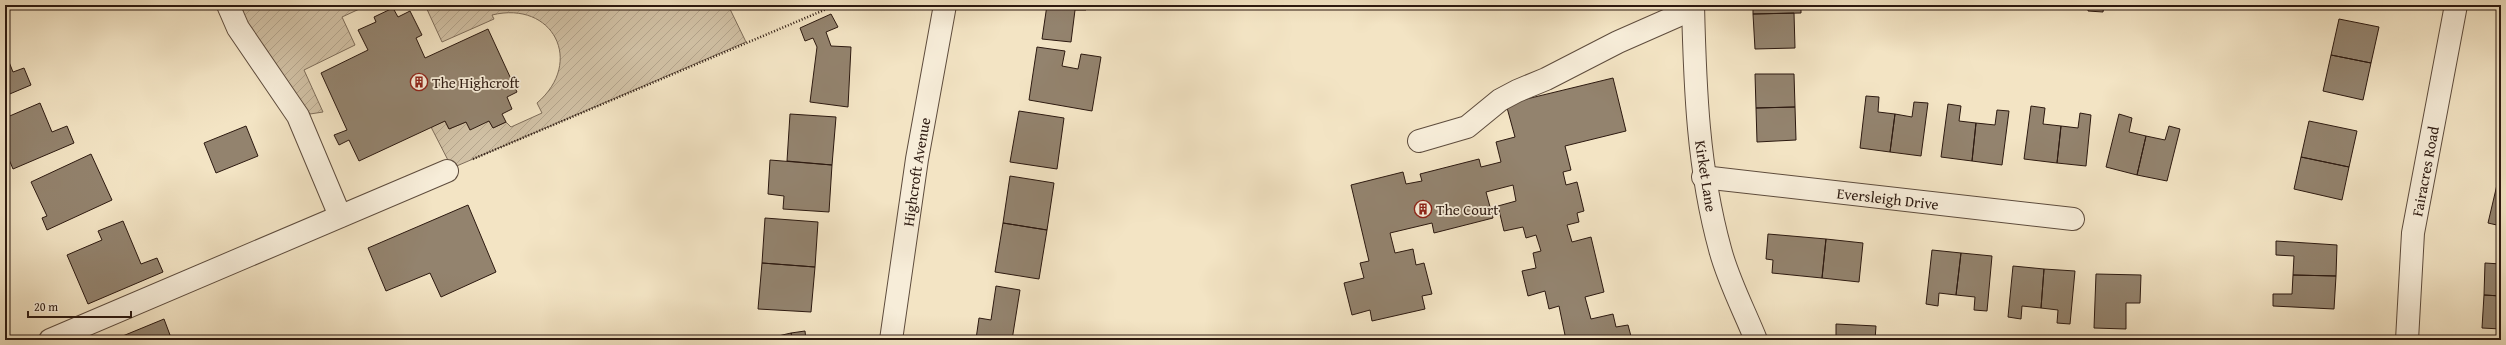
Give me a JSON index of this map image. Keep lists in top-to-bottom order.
{
  "streets": {
    "street": [
      "Highcroft Avenue",
      "Fairacres Road",
      "Kirket Lane",
      "Eversleigh Drive"
    ]
  },
  "crossings": [
    ["Kirket Lane", "Eversleigh Drive"]
  ],
  "places": {
    "building": ["The Highcroft", "The Court"]
  },
  "scale_bar": "20 m"
}
